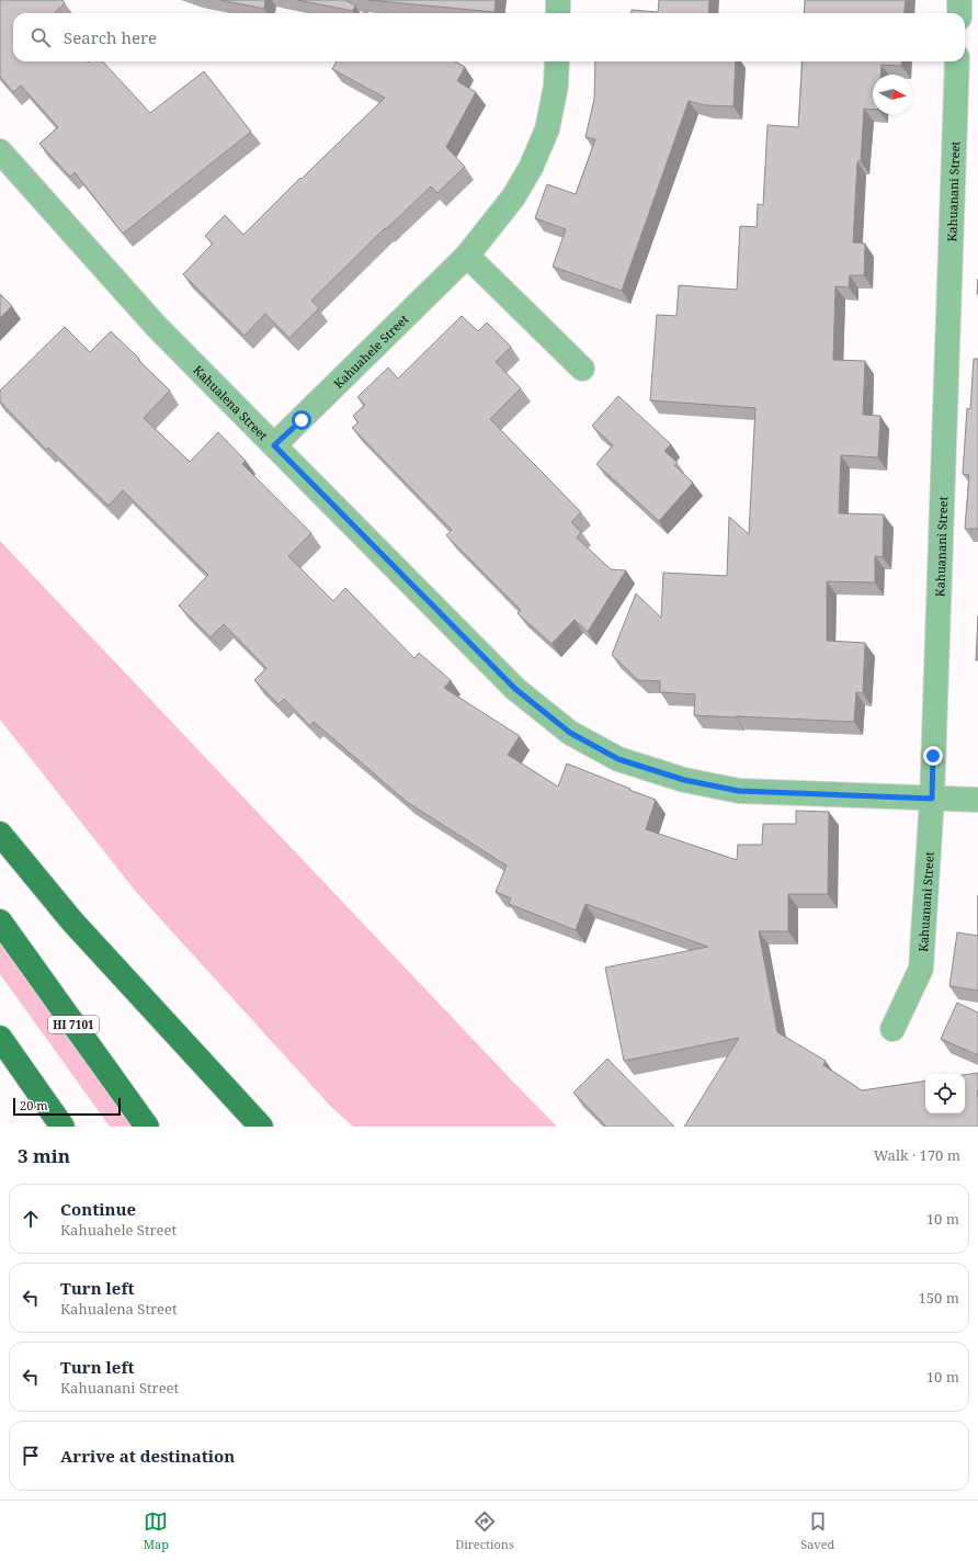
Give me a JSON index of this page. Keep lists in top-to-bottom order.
{
  "streets": {
    "main road": ["HI 7101"],
    "street": ["Kahuanani Street", "Kahuahele Street", "Kahualena Street"]
  },
  "crossings": [
    ["Kahuanani Street", "Kahualena Street"],
    ["Kahuahele Street", "Kahualena Street"]
  ],
  "scale_bar": "20 m",
  "north": "right",
  "page": {
    "search": "Search here",
    "scale": "20 m",
    "heading": ["3 min", "Walk · 170 m"],
    "list": [
      ["Continue", "Kahuahele Street", "10 m"],
      ["Turn left", "Kahualena Street", "150 m"],
      ["Turn left", "Kahuanani Street", "10 m"],
      "Arrive at destination"
    ],
    "nav": ["Map", "Directions", "Saved"]
  }
}
